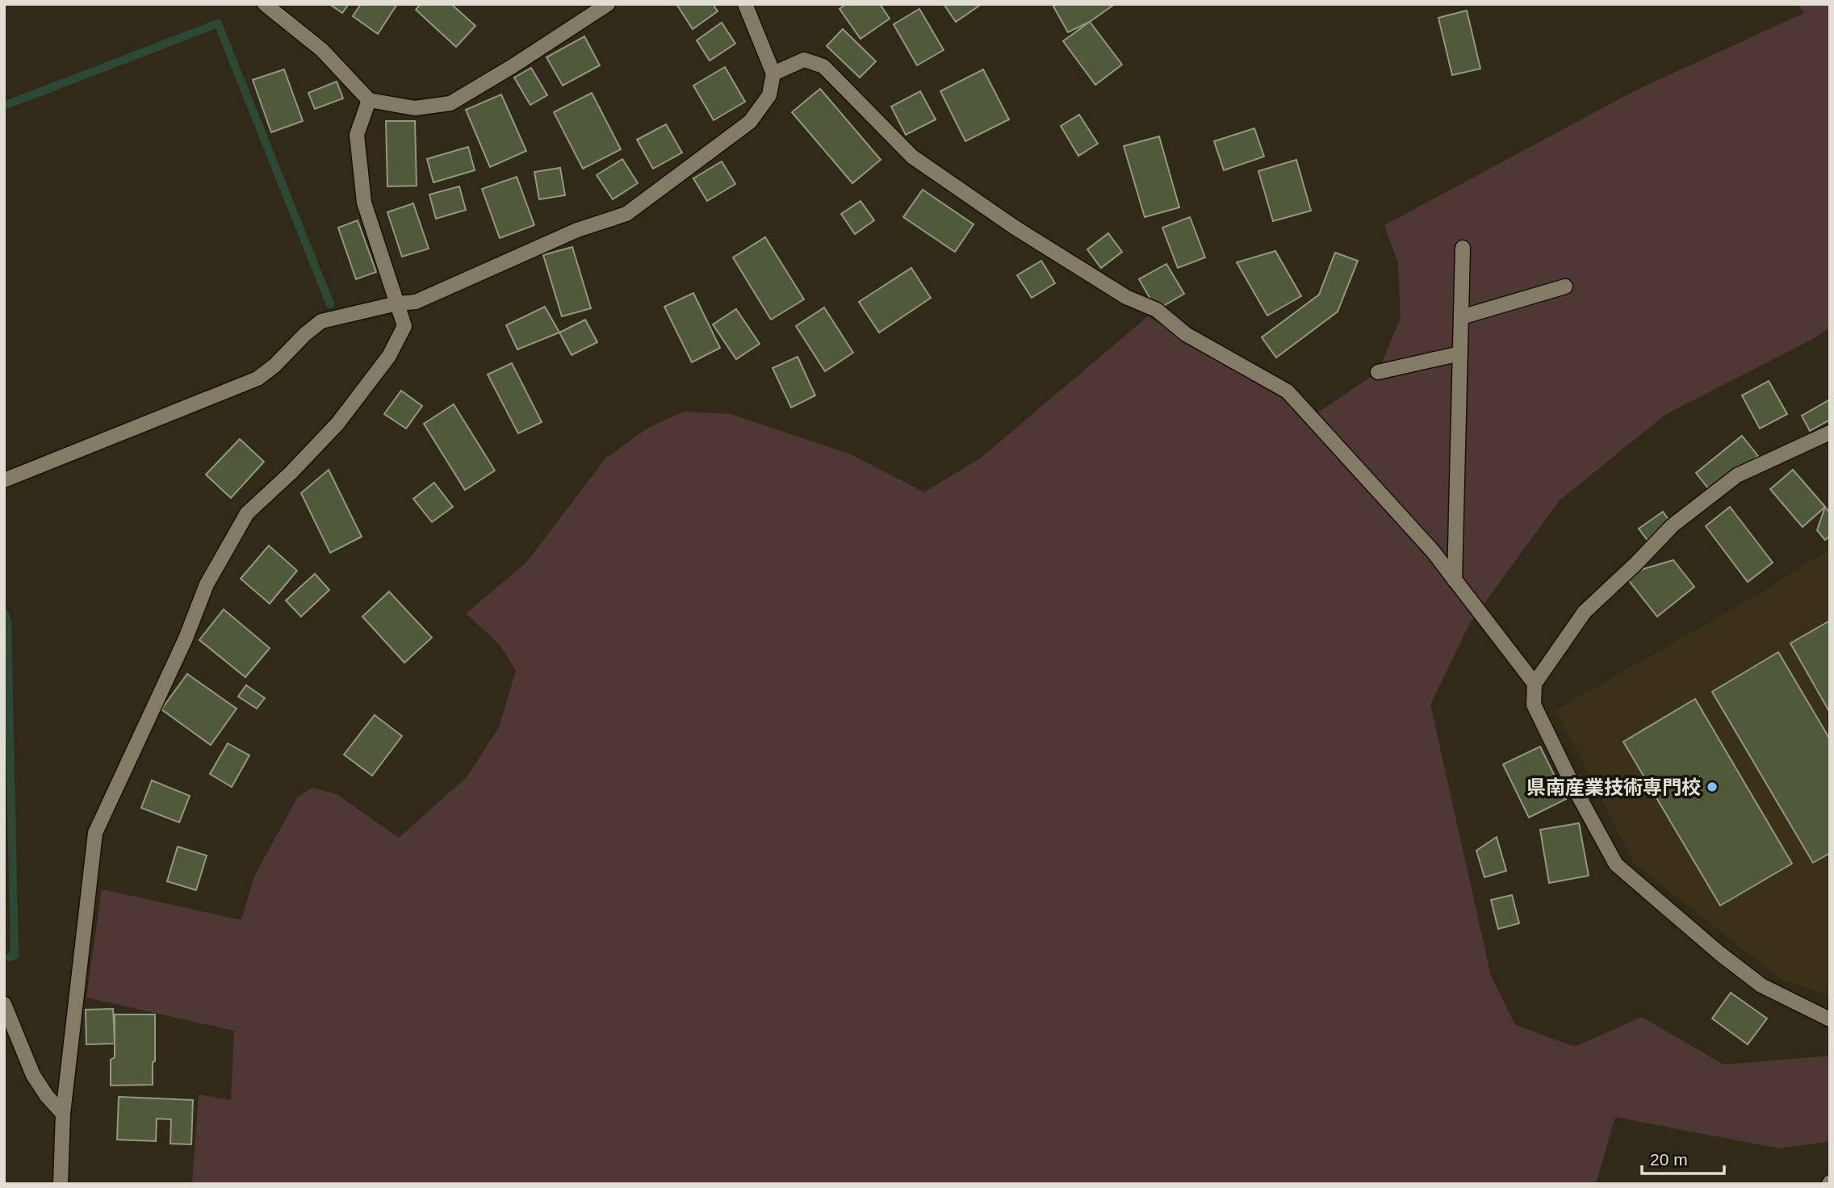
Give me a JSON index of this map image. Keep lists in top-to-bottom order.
{
  "places": ["県南産業技術専門校"],
  "scale_bar": "20 m"
}
